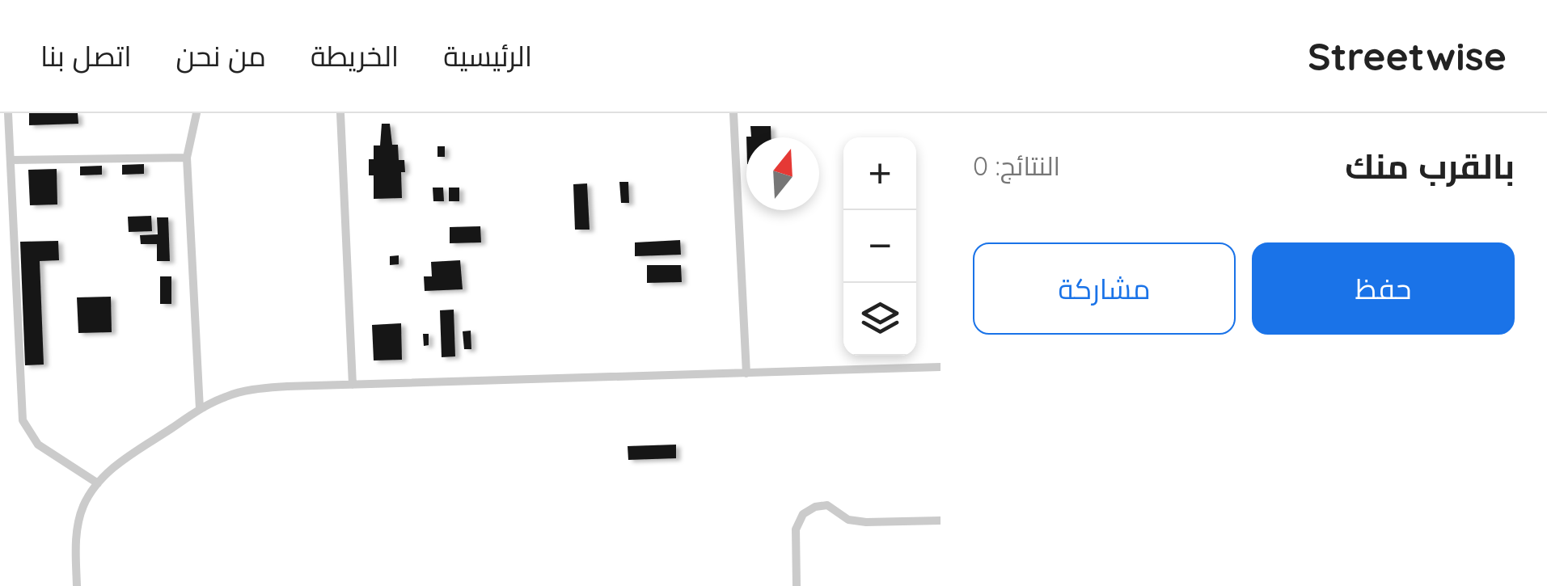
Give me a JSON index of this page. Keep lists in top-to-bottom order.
{
  "north": "top",
  "page": {
    "header": "Streetwise",
    "nav": [
      "الرئيسية",
      "الخريطة",
      "من نحن",
      "اتصل بنا"
    ],
    "heading": ["بالقرب منك", "النتائج: 0"],
    "map_buttons": ["+", "−"],
    "buttons": ["حفظ", "مشاركة"]
  }
}
